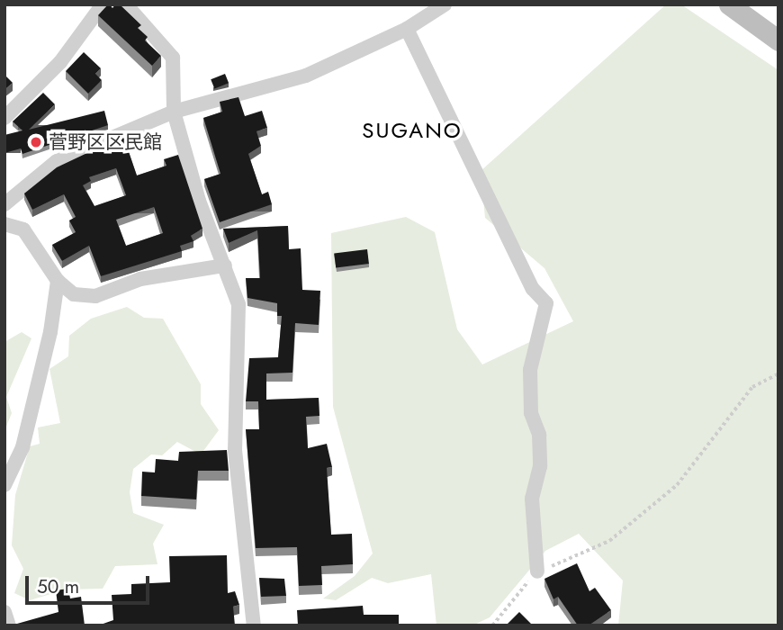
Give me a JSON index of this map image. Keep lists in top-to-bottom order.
{
  "districts": ["SUGANO"],
  "places": ["菅野区区民館"],
  "scale_bar": "50 m"
}
